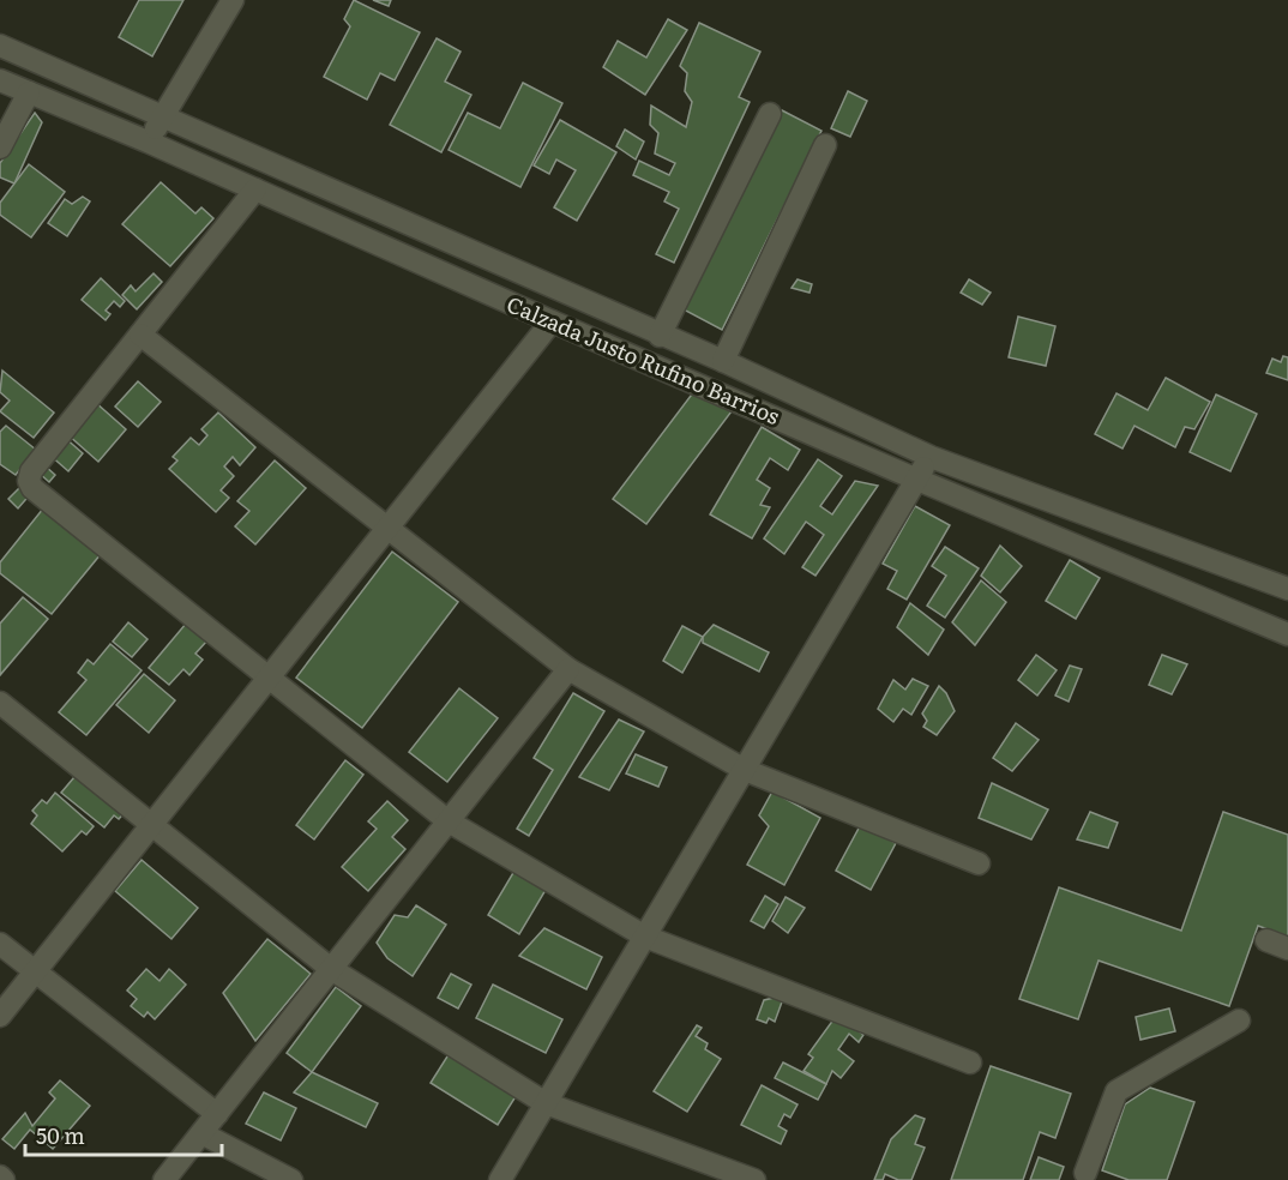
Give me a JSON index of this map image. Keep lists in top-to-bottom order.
{
  "streets": {
    "street": ["Calzada Justo Rufino Barrios"]
  },
  "scale_bar": "50 m"
}
